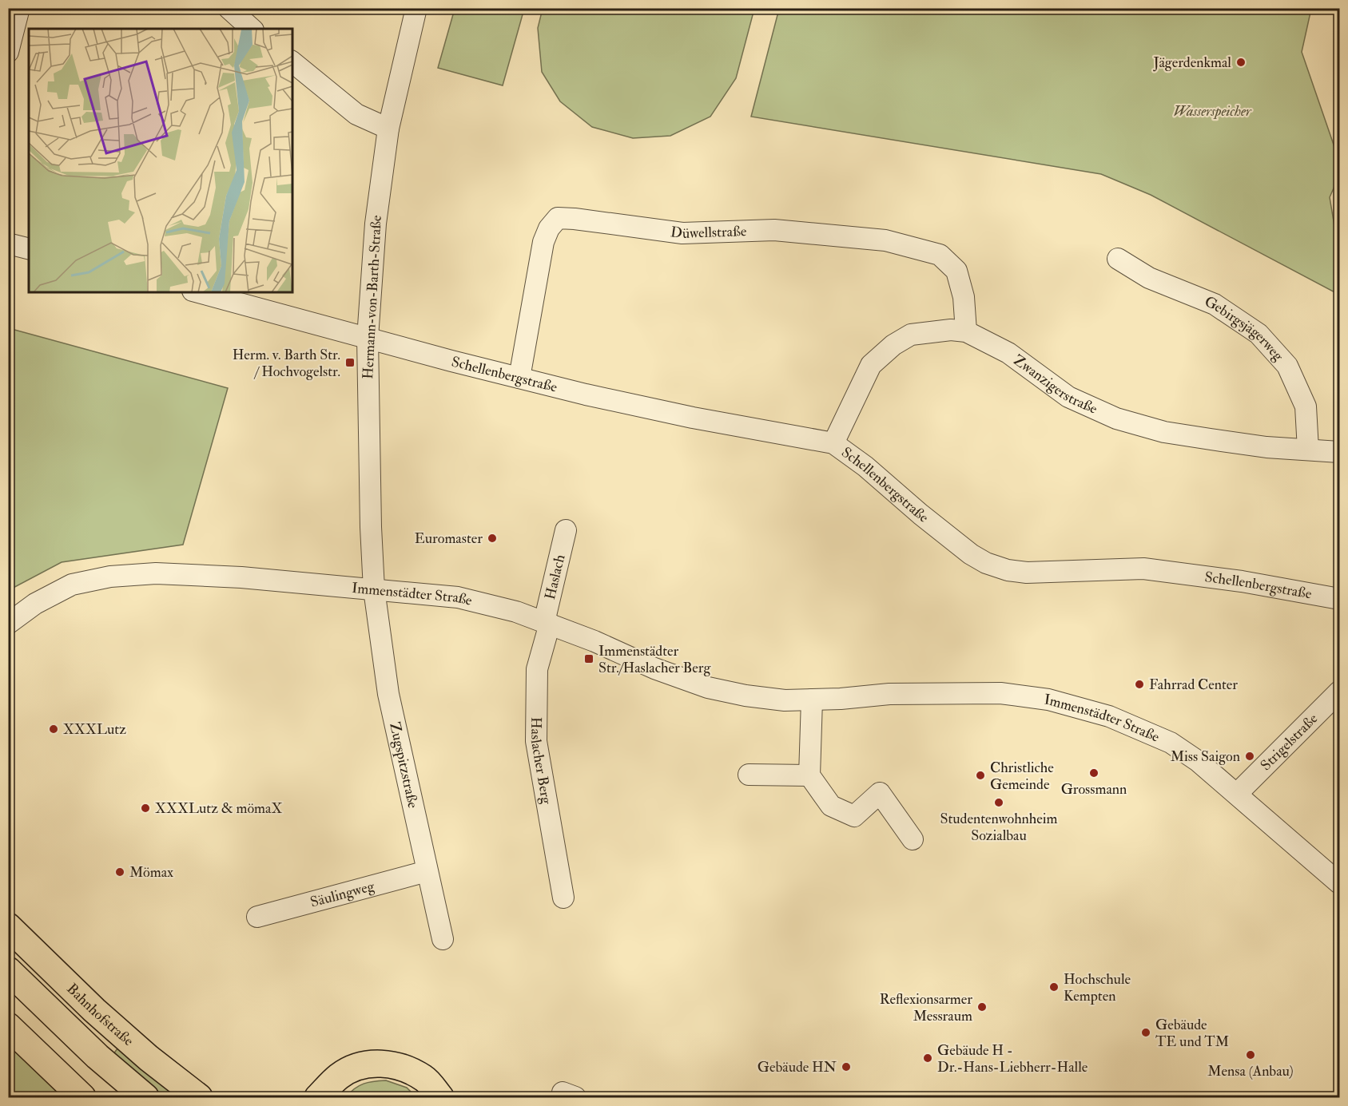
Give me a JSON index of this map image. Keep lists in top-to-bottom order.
{
  "streets": {
    "main road": ["Bahnhofstraße"],
    "street": [
      "Düwellstraße",
      "Hermann-von-Barth-Straße",
      "Gebirgsjägerweg",
      "Schellenbergstraße",
      "Zwanzigerstraße",
      "Haslach",
      "Immenstädter Straße",
      "Strigelstraße",
      "Haslacher Berg",
      "Zugspitzstraße",
      "Säulingweg"
    ]
  },
  "crossings": [
    ["Düwellstraße", "Schellenbergstraße"],
    ["Düwellstraße", "Zwanzigerstraße"],
    ["Hermann-von-Barth-Straße", "Schellenbergstraße"],
    ["Hermann-von-Barth-Straße", "Immenstädter Straße"],
    ["Hermann-von-Barth-Straße", "Zugspitzstraße"],
    ["Gebirgsjägerweg", "Zwanzigerstraße"],
    ["Schellenbergstraße", "Zwanzigerstraße"],
    ["Haslach", "Immenstädter Straße"],
    ["Haslach", "Haslacher Berg"],
    ["Immenstädter Straße", "Strigelstraße"],
    ["Immenstädter Straße", "Haslacher Berg"],
    ["Immenstädter Straße", "Zugspitzstraße"],
    ["Zugspitzstraße", "Säulingweg"]
  ],
  "parks": ["Wasserspeicher"],
  "places": {
    "other": [
      "Jägerdenkmal",
      "Euromaster",
      "Fahrrad Center",
      "XXXLutz",
      "Miss Saigon",
      "Grossmann",
      "Christliche Gemeinde",
      "Studentenwohnheim Sozialbau",
      "XXXLutz & mömaX",
      "Mömax",
      "Hochschule Kempten",
      "Reflexionsarmer Messraum",
      "Gebäude TE und TM",
      "Mensa (Anbau)",
      "Gebäude H - Dr.-Hans-Liebherr-Halle",
      "Gebäude HN"
    ],
    "transit": ["Herm. v. Barth Str. / Hochvogelstr.", "Immenstädter Str./Haslacher Berg"]
  }
}
